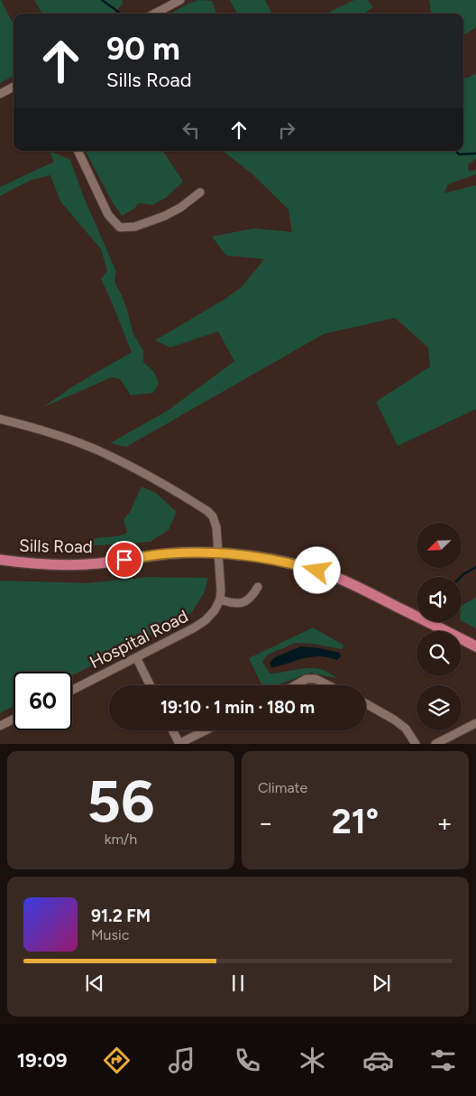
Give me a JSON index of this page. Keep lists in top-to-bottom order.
{
  "streets": {
    "main road": ["Sills Road"],
    "street": ["Hospital Road"]
  },
  "north": "bottom left",
  "page": {
    "turn": ["90 m", "Sills Road"],
    "limit": "60",
    "trip": "19:10 · 1 min · 180 m",
    "tile": [
      ["56", "km/h"],
      "Climate"
    ],
    "heat": ["−", "21°", "+"],
    "song": ["91.2 FM", "Music"],
    "tabs": "19:09"
  }
}
